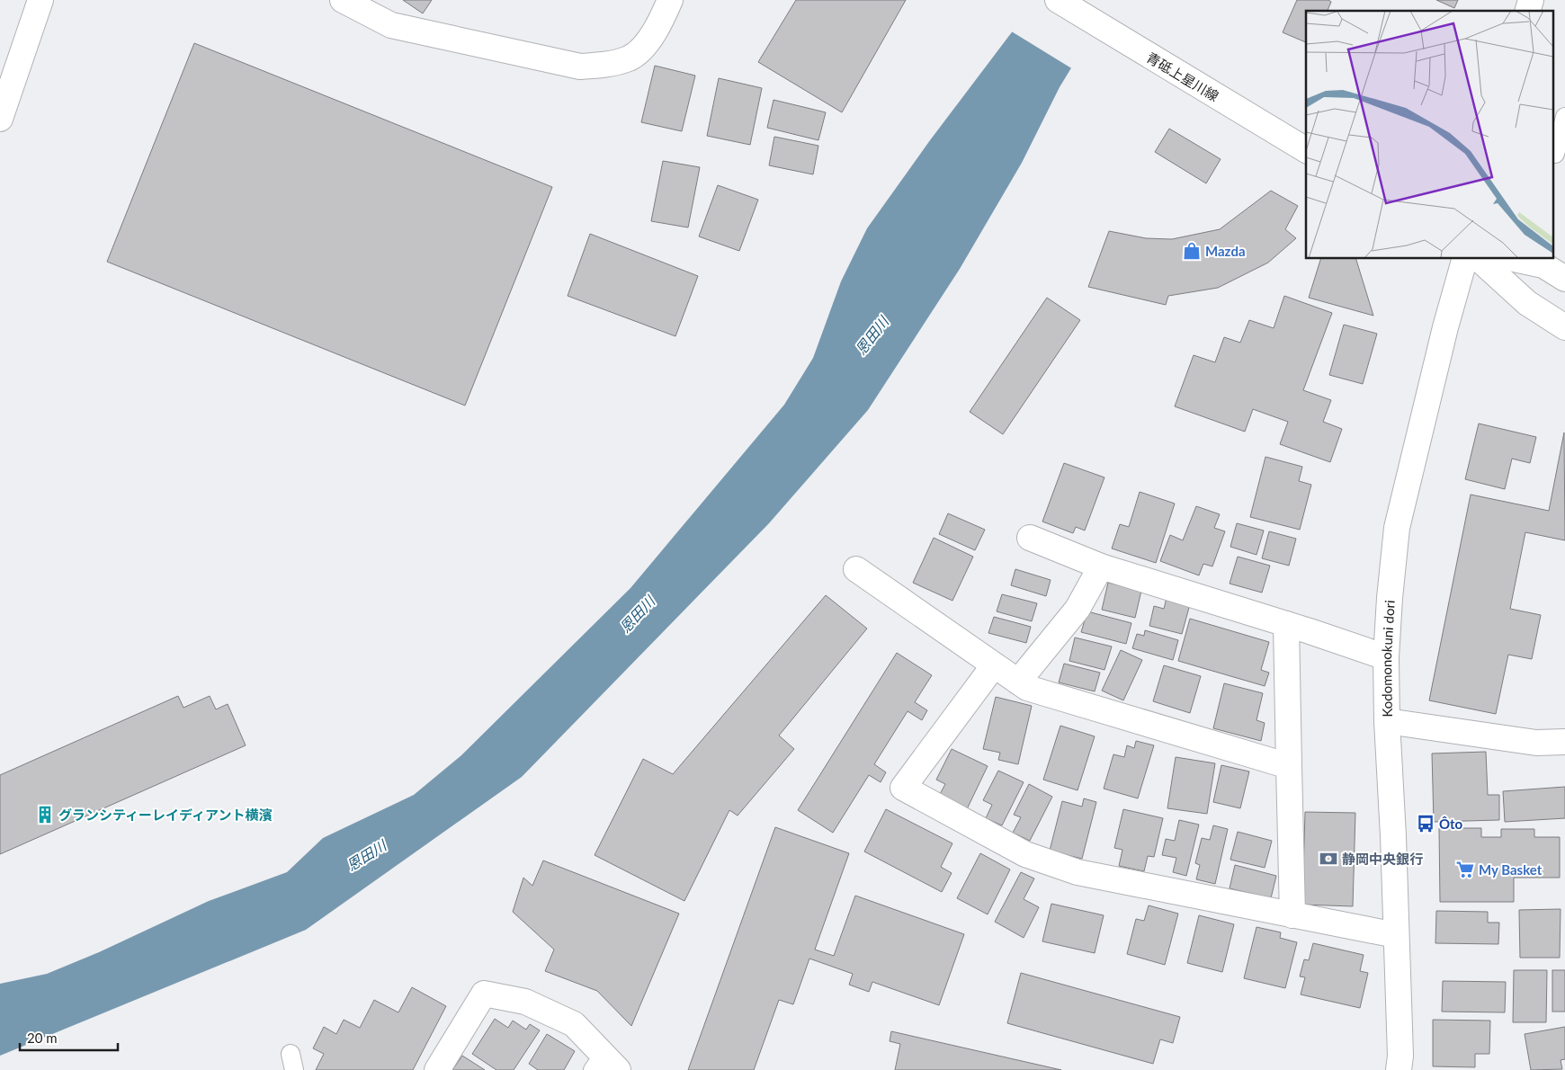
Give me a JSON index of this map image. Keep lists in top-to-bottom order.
{
  "streets": {
    "street": ["青砥上星川線", "Kodomonokuni dori"]
  },
  "water": ["恩田川"],
  "places": {
    "shop": ["Mazda"],
    "building": ["グランシティーレイディアント横濱"],
    "bus stop": ["Ôto"],
    "bank": ["静岡中央銀行"],
    "supermarket": ["My Basket"]
  },
  "scale_bar": "20 m"
}
